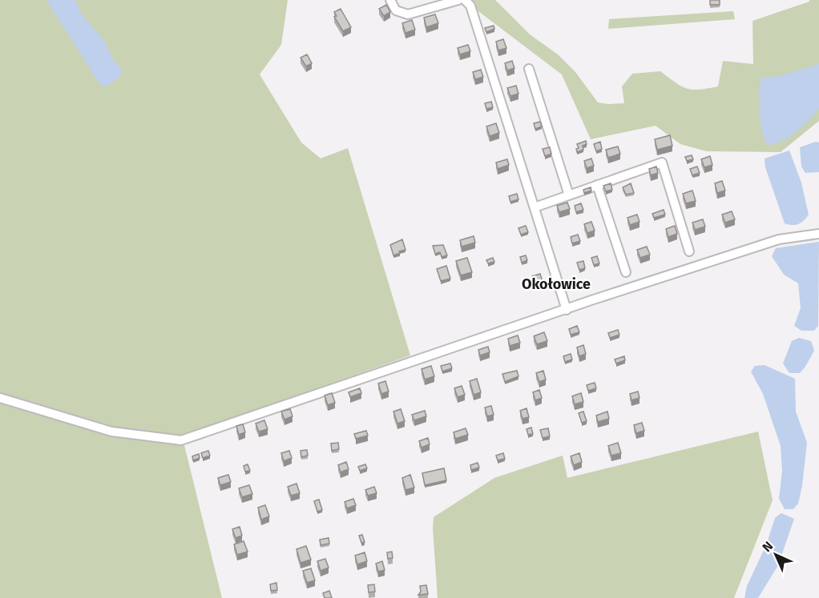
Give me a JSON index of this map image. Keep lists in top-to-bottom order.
{
  "districts": ["Okołowice"],
  "north": "top left"
}
